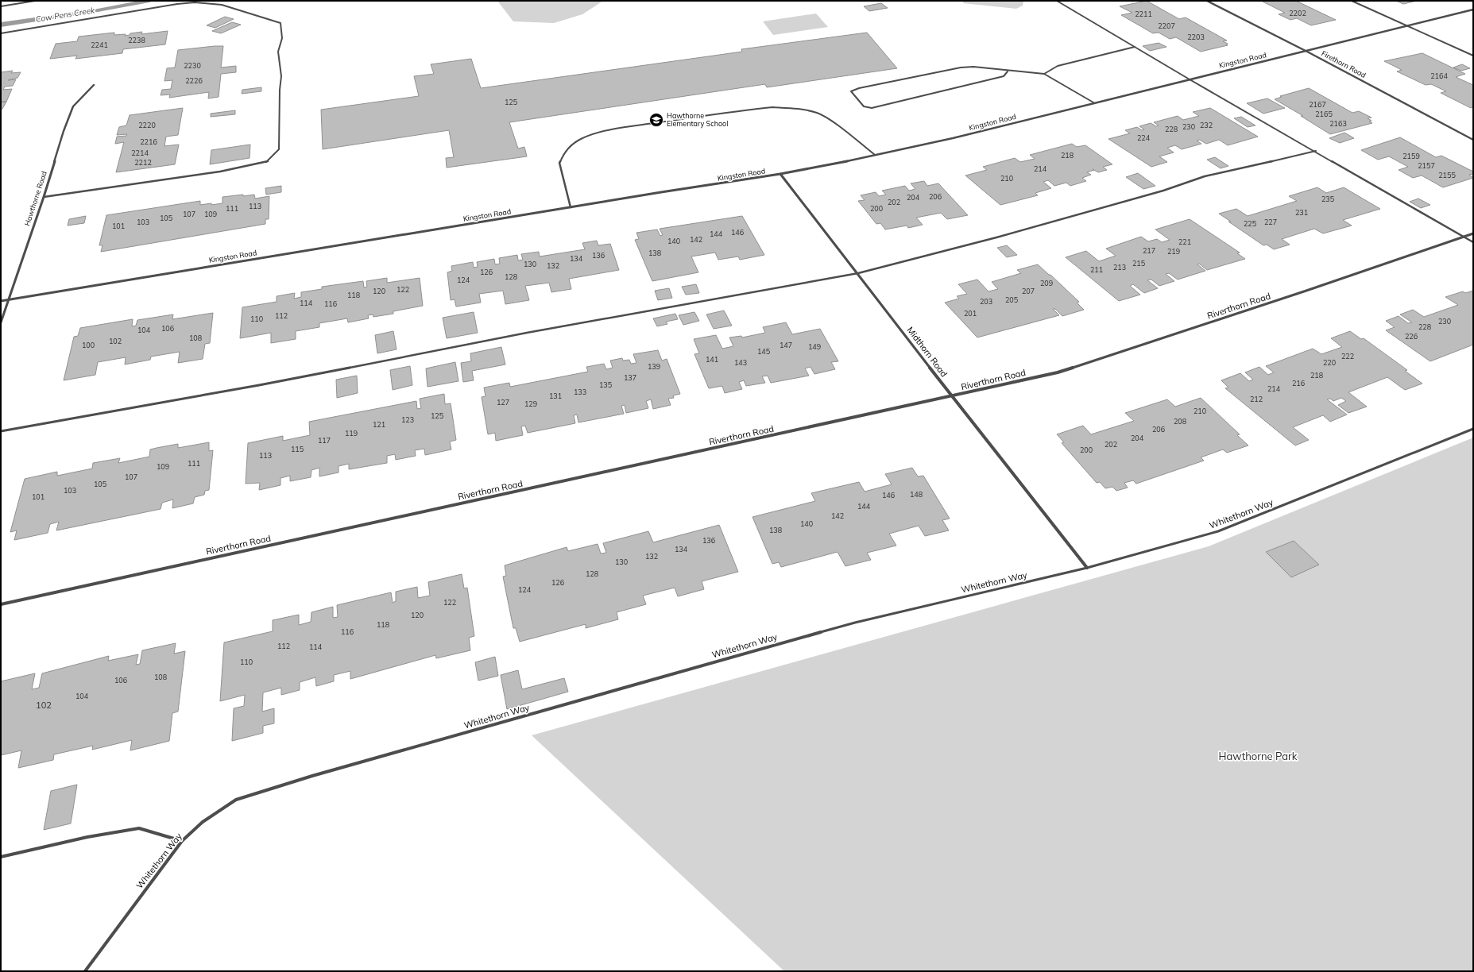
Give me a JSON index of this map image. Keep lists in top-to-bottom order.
{
  "streets": {
    "street": [
      "Kingston Road",
      "Firethorn Road",
      "Hawthorne Road",
      "Riverthorn Road",
      "Midthorn Road"
    ],
    "lane": ["Whitethorn Way"]
  },
  "crossings": [
    ["Kingston Road", "Firethorn Road"],
    ["Kingston Road", "Hawthorne Road"],
    ["Kingston Road", "Midthorn Road"],
    ["Riverthorn Road", "Midthorn Road"],
    ["Midthorn Road", "Whitethorn Way"]
  ],
  "water": ["Cow Pens Creek"],
  "parks": ["Hawthorne Park"],
  "places": {
    "school or university": ["Hawthorne Elementary School"]
  },
  "house_numbers": [
    "2202",
    "2211",
    "2207",
    "2203",
    "2238",
    "2241",
    "2230",
    "2164",
    "2226",
    "125",
    "2167",
    "2165",
    "2163",
    "2220",
    "232",
    "230",
    "228",
    "224",
    "2216",
    "2214",
    "218",
    "2159",
    "2212",
    "2157",
    "214",
    "2155",
    "210",
    "206",
    "204",
    "235",
    "202",
    "113",
    "111",
    "200",
    "231",
    "107",
    "109",
    "105",
    "103",
    "227",
    "225",
    "101",
    "146",
    "144",
    "142",
    "140",
    "221",
    "217",
    "219",
    "138",
    "136",
    "134",
    "215",
    "130",
    "132",
    "213",
    "211",
    "126",
    "128",
    "124",
    "209",
    "122",
    "120",
    "207",
    "118",
    "205",
    "203",
    "114",
    "116",
    "201",
    "112",
    "110",
    "230",
    "228",
    "106",
    "104",
    "226",
    "108",
    "102",
    "100",
    "147",
    "149",
    "145",
    "222",
    "141",
    "143",
    "220",
    "139",
    "218",
    "137",
    "216",
    "135",
    "214",
    "133",
    "131",
    "212",
    "127",
    "129",
    "210",
    "125",
    "123",
    "208",
    "121",
    "206",
    "119",
    "204",
    "117",
    "202",
    "115",
    "200",
    "113",
    "111",
    "109",
    "107",
    "105",
    "103",
    "148",
    "146",
    "101",
    "144",
    "142",
    "140",
    "138",
    "136",
    "134",
    "132",
    "130",
    "128",
    "126",
    "124",
    "122",
    "120",
    "118",
    "116",
    "112",
    "114",
    "110",
    "108",
    "106",
    "104",
    "102"
  ]
}
